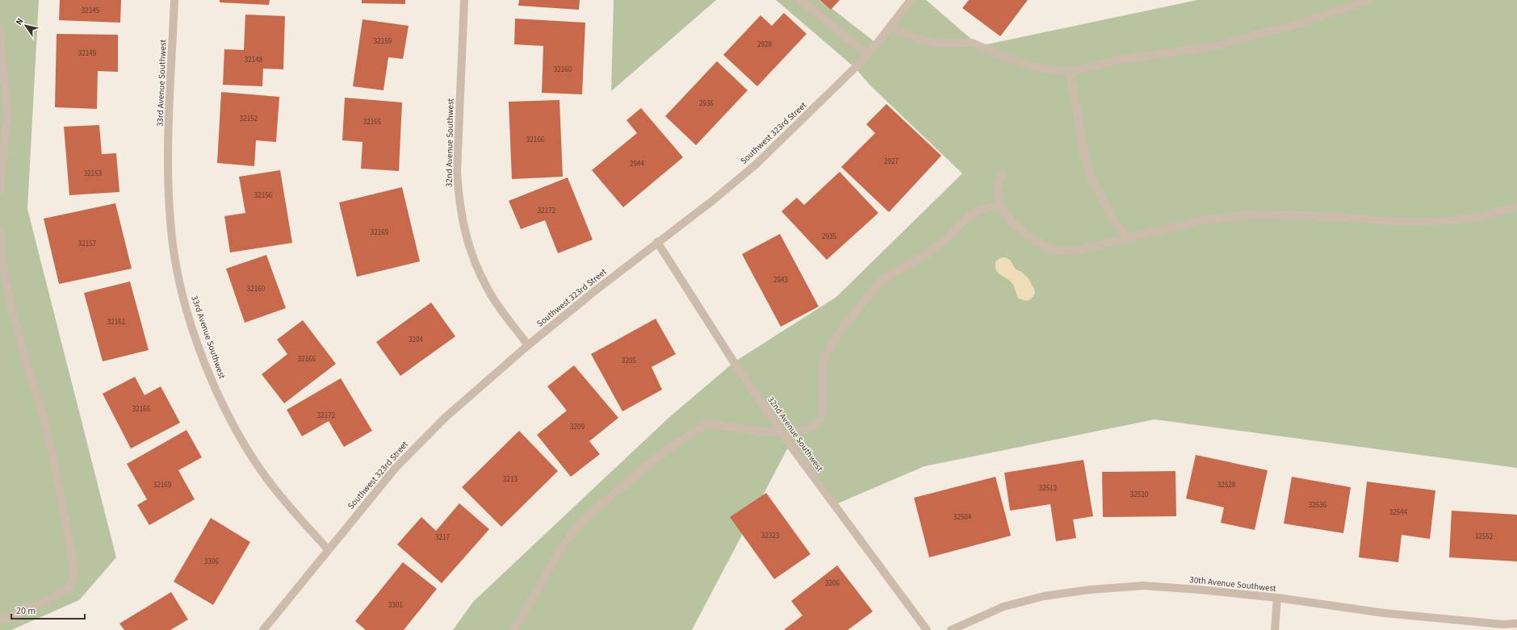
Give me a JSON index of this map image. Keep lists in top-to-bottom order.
{
  "streets": {
    "street": [
      "33rd Avenue Southwest",
      "Southwest 323rd Street",
      "32nd Avenue Southwest",
      "30th Avenue Southwest"
    ]
  },
  "crossings": [
    ["33rd Avenue Southwest", "Southwest 323rd Street"],
    ["Southwest 323rd Street", "32nd Avenue Southwest"]
  ],
  "house_numbers": [
    "32145",
    "32159",
    "2928",
    "32149",
    "32148",
    "32160",
    "2936",
    "32152",
    "32165",
    "32166",
    "2927",
    "2944",
    "32153",
    "32156",
    "32172",
    "32169",
    "2935",
    "32157",
    "2943",
    "32160",
    "32161",
    "3204",
    "32166",
    "3205",
    "32165",
    "32172",
    "3209",
    "3213",
    "32169",
    "32528",
    "32512",
    "32520",
    "32536",
    "32544",
    "32504",
    "32323",
    "32552",
    "3217",
    "3306",
    "3206",
    "3301"
  ],
  "scale_bar": "20 m",
  "north": "top left"
}
